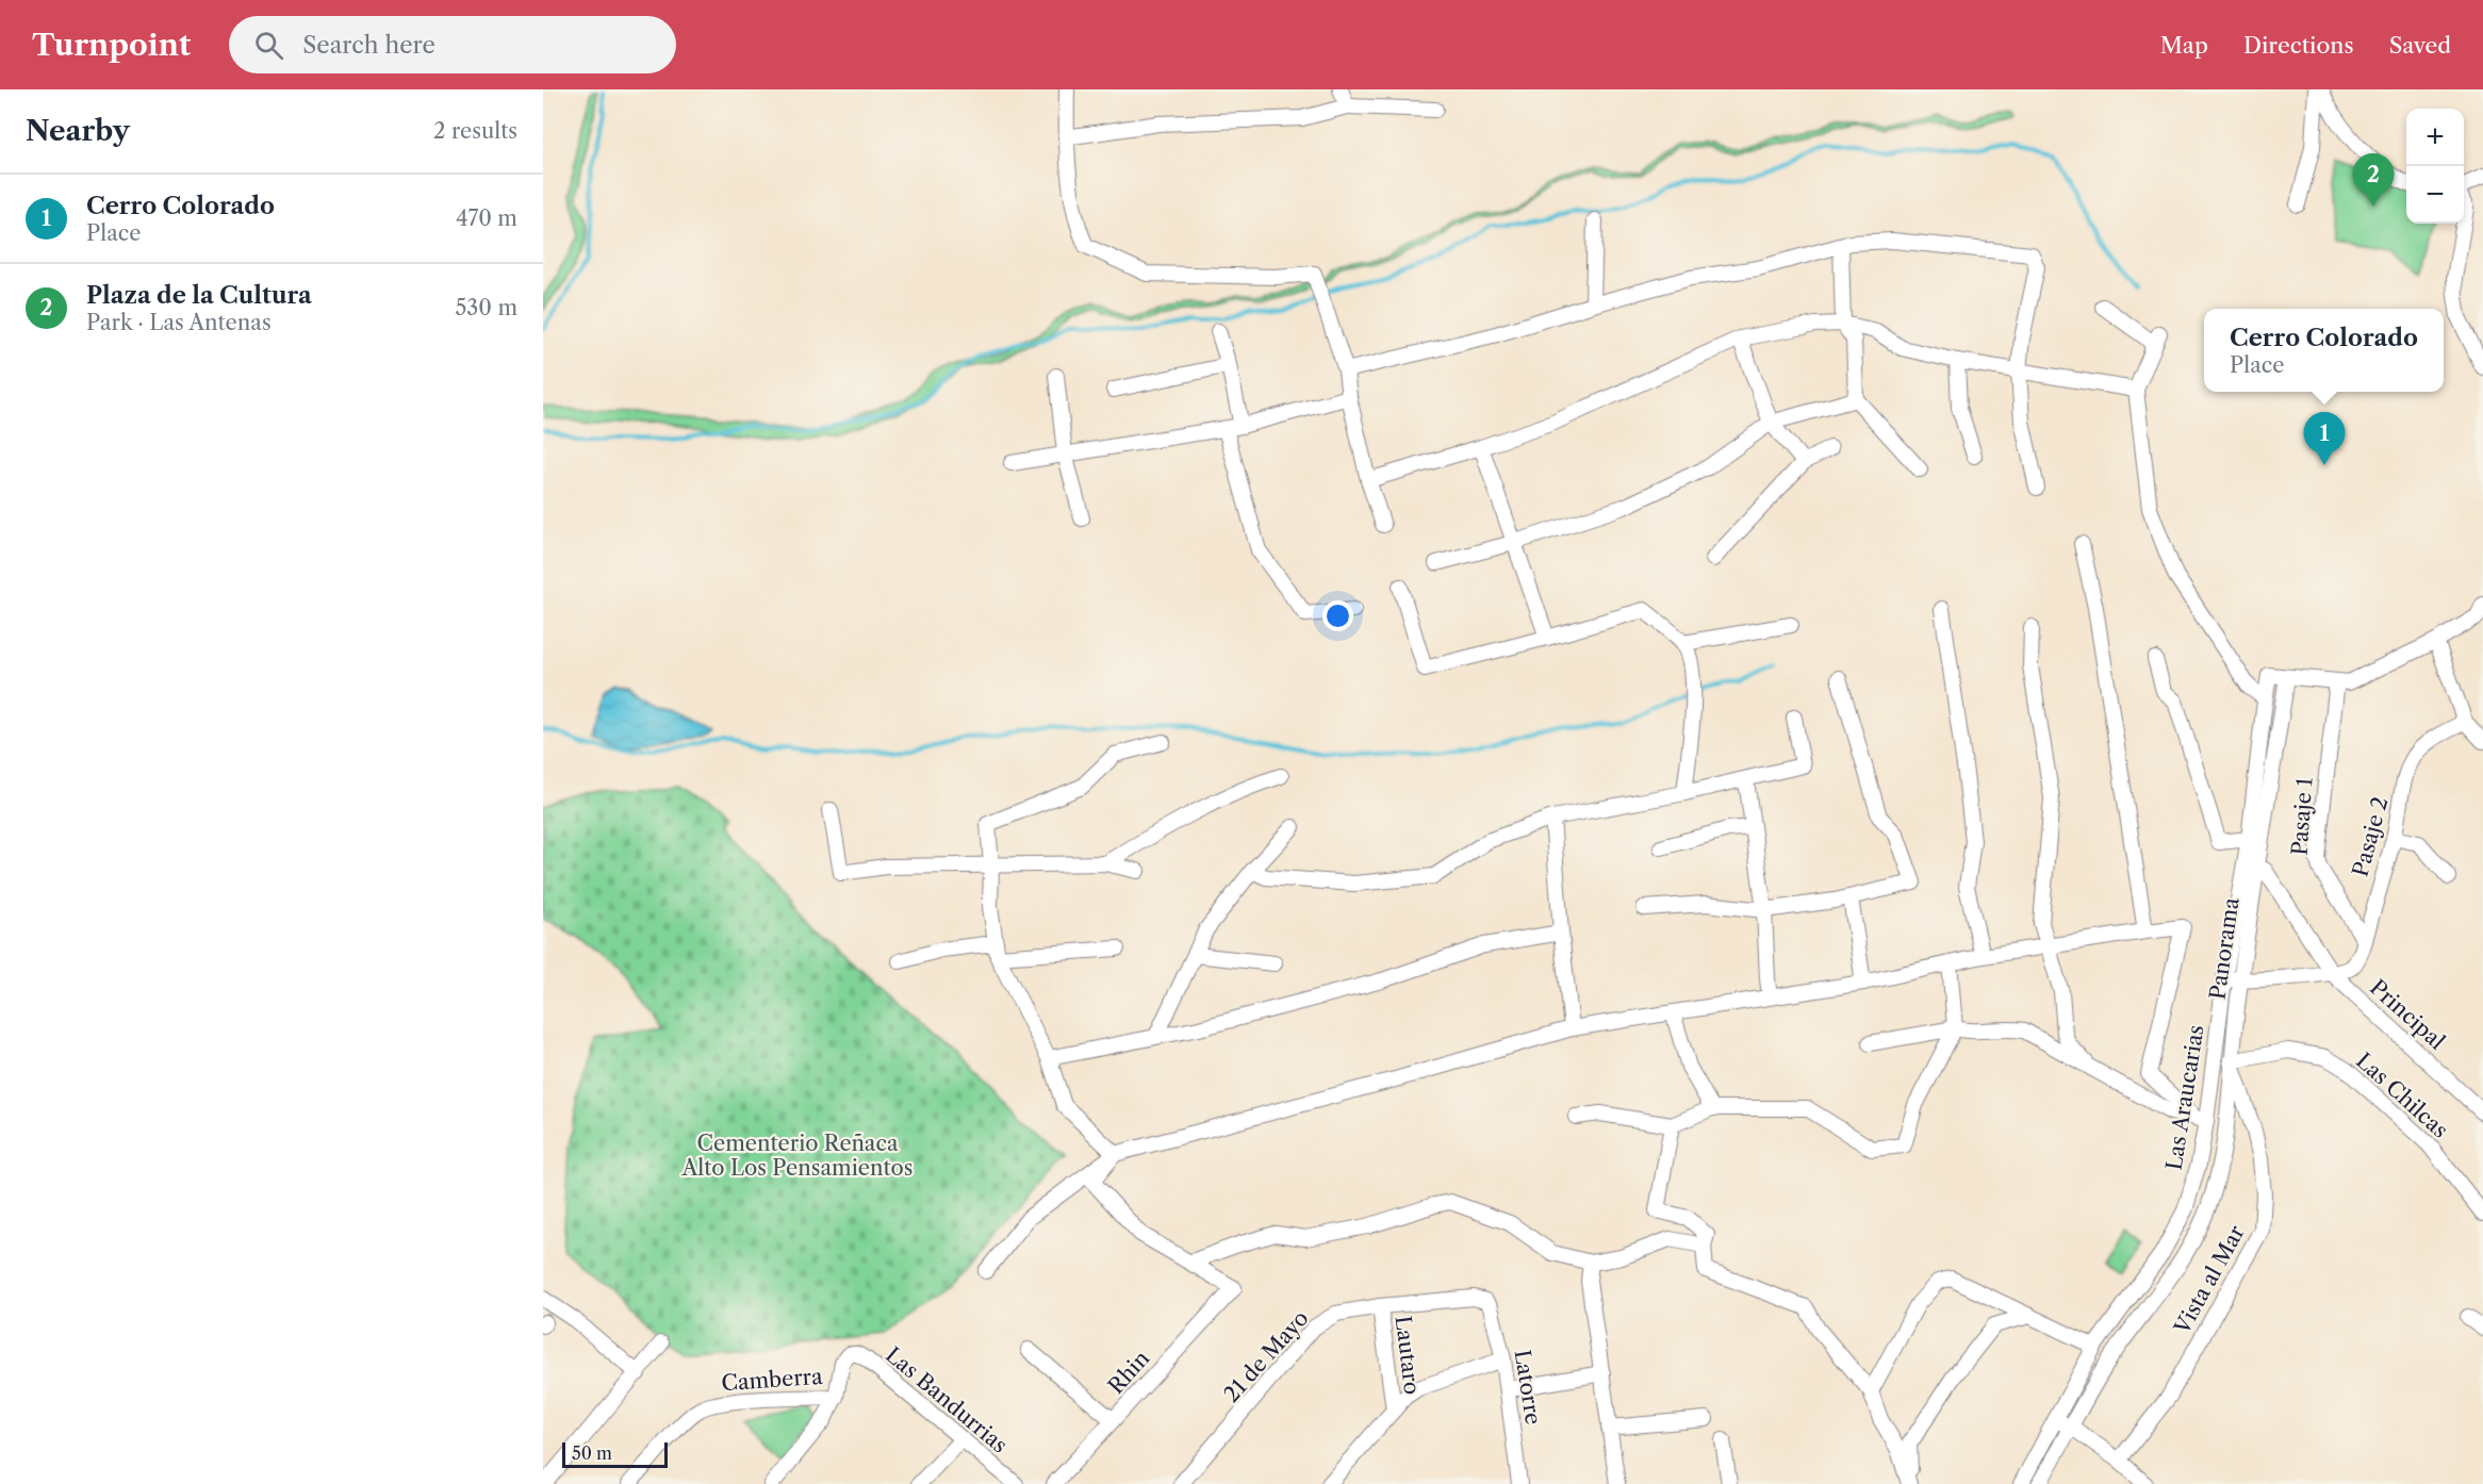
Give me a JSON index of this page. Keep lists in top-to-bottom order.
{
  "streets": {
    "street": [
      "Pasaje 1",
      "Pasaje 2",
      "Panorama",
      "Principal",
      "Las Chilcas",
      "Las Araucarias",
      "Vista al Mar",
      "Lautaro",
      "21 de Mayo",
      "Rhin",
      "Camberra",
      "Latorre",
      "Las Bandurrias"
    ]
  },
  "crossings": [
    ["Pasaje 1", "Pasaje 2"],
    ["Pasaje 2", "Principal"],
    ["Panorama", "Principal"],
    ["Panorama", "Las Chilcas"],
    ["Panorama", "Las Araucarias"],
    ["Panorama", "Vista al Mar"],
    ["Las Chilcas", "Vista al Mar"],
    ["Lautaro", "21 de Mayo"],
    ["21 de Mayo", "Latorre"],
    ["Camberra", "Las Bandurrias"]
  ],
  "parks": ["Cementerio Reñaca Alto Los Pensamientos"],
  "scale_bar": "50 m",
  "page": {
    "header": "Turnpoint",
    "search": "Search here",
    "nav": ["Map", "Directions", "Saved"],
    "heading": ["Nearby", "2 results"],
    "map_buttons": ["+", "−"],
    "pins": ["2", "1"],
    "list": [
      {
        "mark": "1",
        "name": "Cerro Colorado",
        "note": "Place",
        "value": "470 m"
      },
      {
        "mark": "2",
        "name": "Plaza de la Cultura",
        "note": "Park · Las Antenas",
        "value": "530 m"
      }
    ],
    "popup": ["Cerro Colorado", "Place"],
    "scale": "50 m"
  }
}
